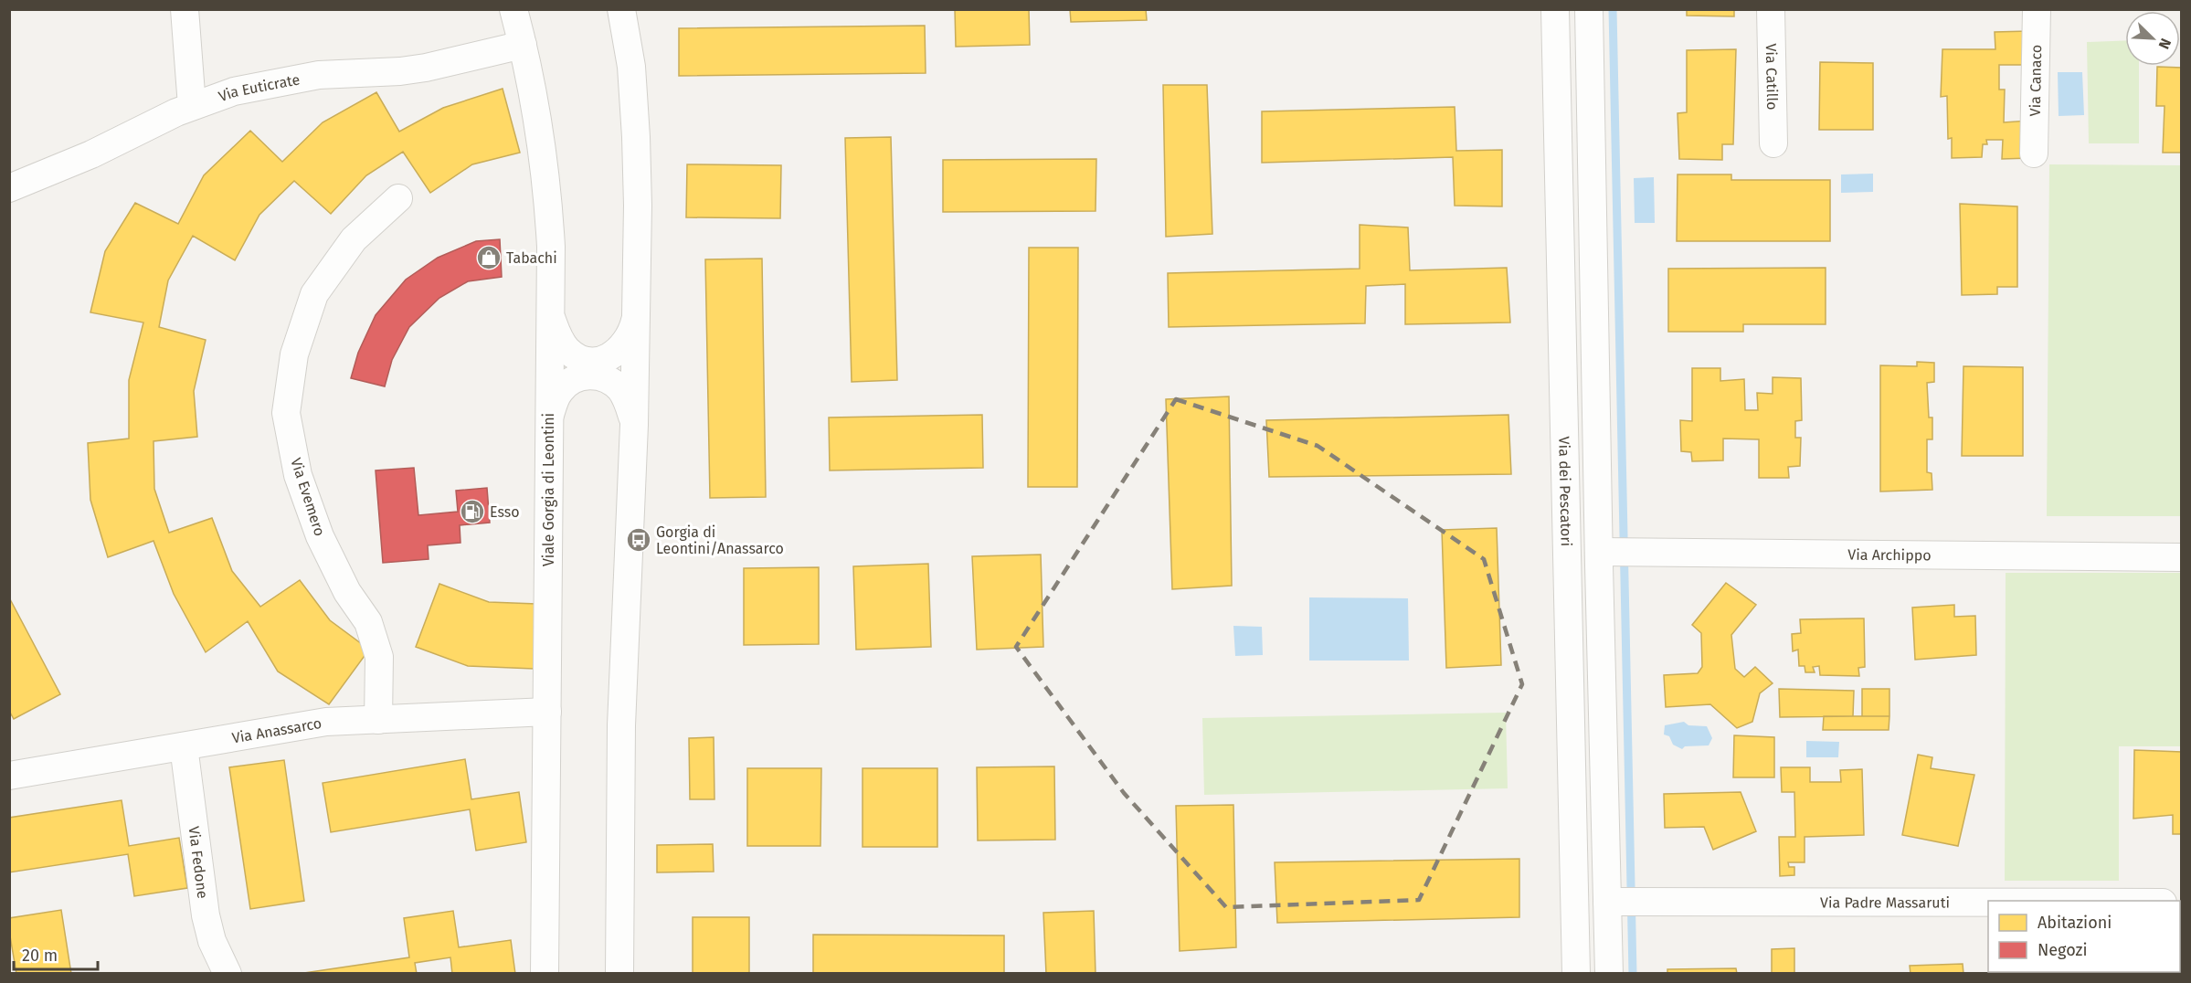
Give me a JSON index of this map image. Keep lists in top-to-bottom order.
{
  "streets": {
    "street": [
      "Via Catillo",
      "Via Canaco",
      "Via Euticrate",
      "Viale Gorgia di Leontini",
      "Via dei Pescatori",
      "Via Evemero",
      "Via Archippo",
      "Via Anassarco",
      "Via Fedone",
      "Via Padre Massaruti"
    ]
  },
  "crossings": [
    ["Via Euticrate", "Viale Gorgia di Leontini"],
    ["Viale Gorgia di Leontini", "Via Anassarco"],
    ["Via Evemero", "Via Anassarco"],
    ["Via Anassarco", "Via Fedone"]
  ],
  "places": {
    "shop": ["Tabachi"],
    "fuel station": ["Esso"],
    "bus stop": ["Gorgia di Leontini/Anassarco"]
  },
  "legend": ["Abitazioni", "Negozi"],
  "scale_bar": "20 m",
  "north": "bottom right"
}
